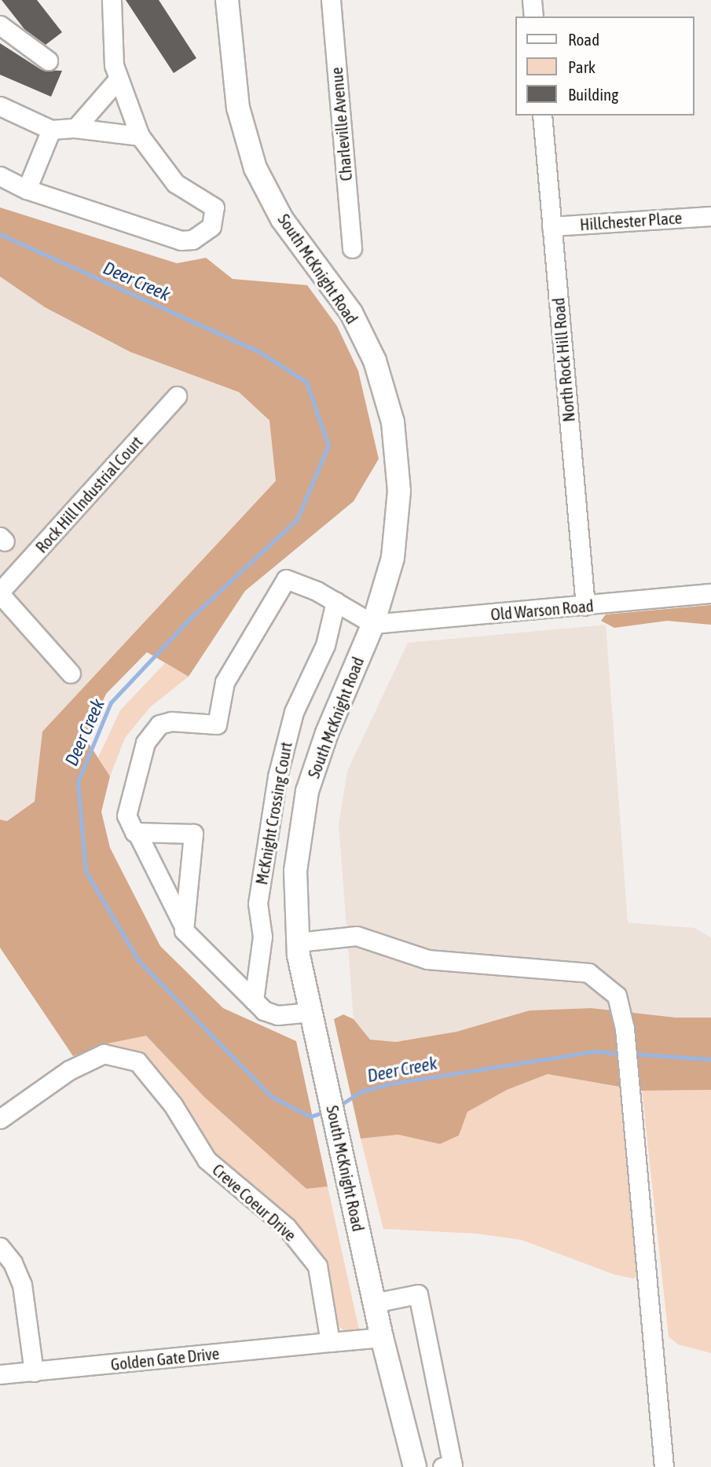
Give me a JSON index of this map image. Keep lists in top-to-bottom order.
{
  "streets": {
    "main road": ["South McKnight Road"],
    "street": [
      "Charleville Avenue",
      "Hillchester Place",
      "North Rock Hill Road",
      "Rock Hill Industrial Court",
      "Old Warson Road",
      "McKnight Crossing Court",
      "Creve Coeur Drive",
      "Golden Gate Drive"
    ]
  },
  "crossings": [
    ["Hillchester Place", "North Rock Hill Road"],
    ["South McKnight Road", "Old Warson Road"],
    ["North Rock Hill Road", "Old Warson Road"],
    ["Creve Coeur Drive", "Golden Gate Drive"]
  ],
  "water": ["Deer Creek"],
  "legend": ["Road", "Park", "Building"]
}
